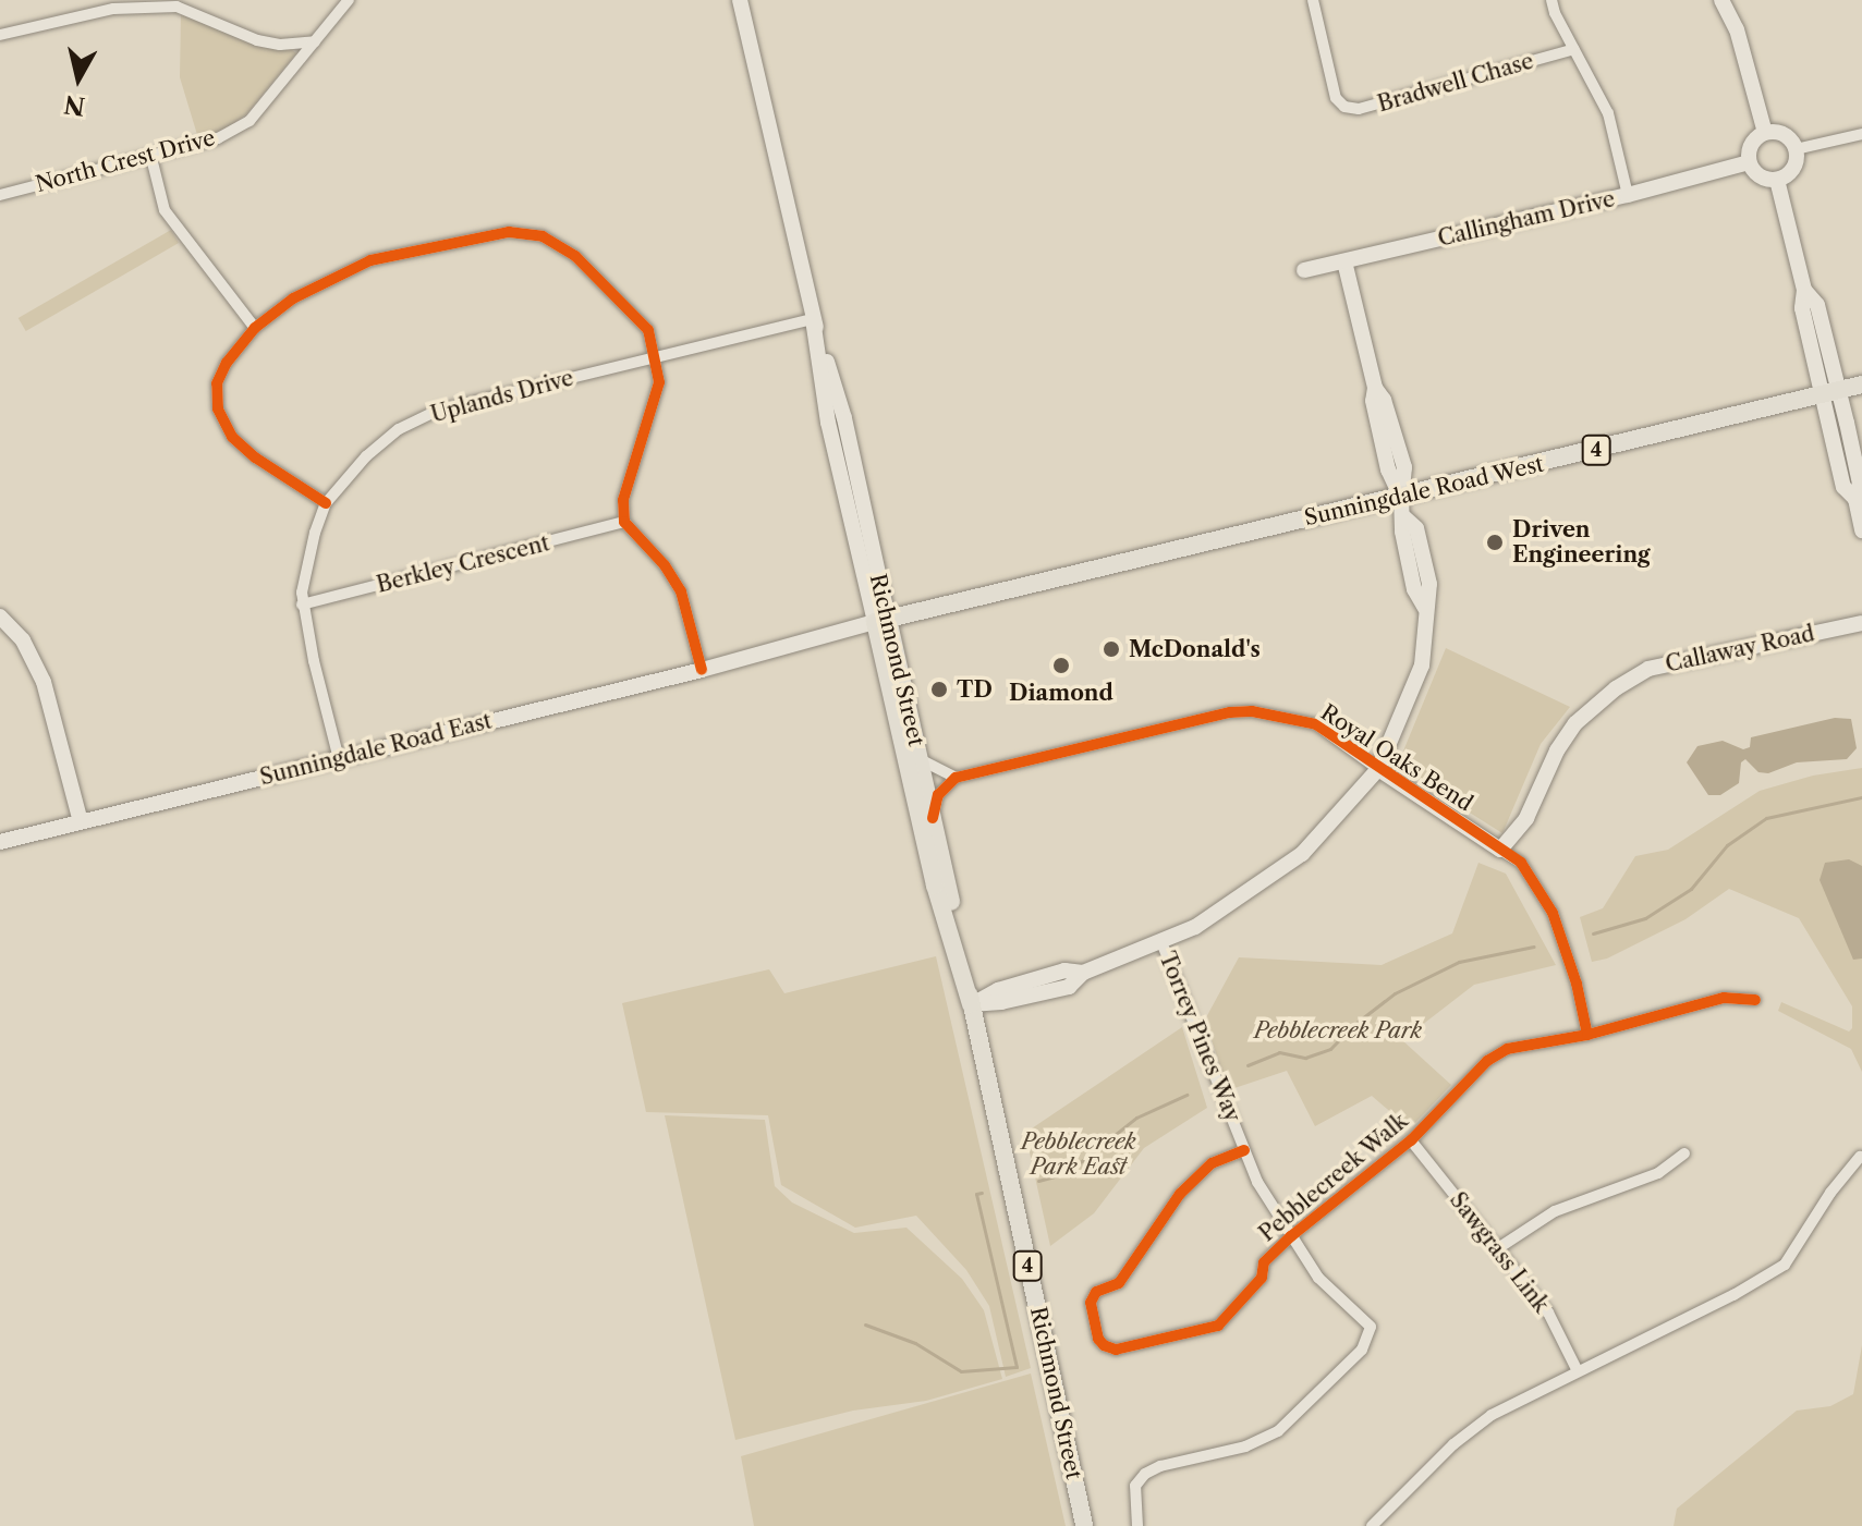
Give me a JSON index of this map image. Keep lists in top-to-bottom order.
{
  "streets": {
    "main road": ["4", "Sunningdale Road West", "Richmond Street"],
    "street": [
      "Bradwell Chase",
      "North Crest Drive",
      "Callingham Drive",
      "Uplands Drive",
      "Berkley Crescent",
      "Callaway Road",
      "Sunningdale Road East",
      "Royal Oaks Bend",
      "Torrey Pines Way",
      "Pebblecreek Walk",
      "Sawgrass Link"
    ]
  },
  "crossings": [
    ["Uplands Drive", "Berkley Crescent"],
    ["Uplands Drive", "Richmond Street"],
    ["Uplands Drive", "Sunningdale Road East"],
    ["Sunningdale Road West", "Richmond Street"],
    ["Sunningdale Road West", "Sunningdale Road East"],
    ["Callaway Road", "Royal Oaks Bend"],
    ["Richmond Street", "Sunningdale Road East"],
    ["Royal Oaks Bend", "Pebblecreek Walk"],
    ["Torrey Pines Way", "Pebblecreek Walk"],
    ["Pebblecreek Walk", "Sawgrass Link"]
  ],
  "parks": ["Pebblecreek Park", "Pebblecreek Park East"],
  "places": [
    "Driven Engineering",
    "McDonald's",
    "Diamond",
    "TD"
  ],
  "north": "bottom"
}
